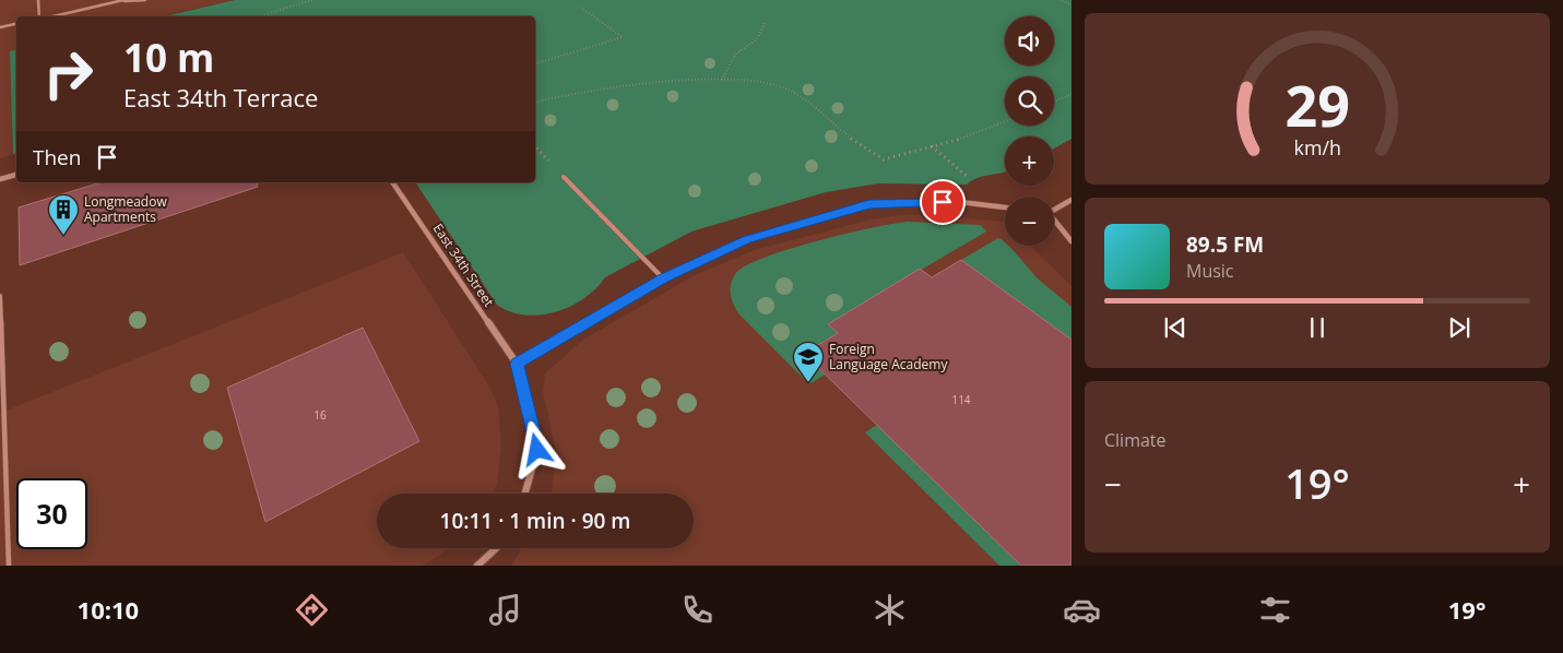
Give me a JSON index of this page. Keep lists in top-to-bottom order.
{
  "streets": {
    "street": ["East 34th Street"]
  },
  "places": {
    "building": ["Longmeadow Apartments"],
    "school or university": ["Foreign Language Academy"]
  },
  "house_numbers": ["114", "16"],
  "page": {
    "map_buttons": ["+", "−"],
    "turn": ["10 m", "East 34th Terrace"],
    "then": "Then",
    "song": ["89.5 FM", "Music"],
    "tile": "Climate",
    "heat": ["−", "19°", "+"],
    "limit": "30",
    "trip": "10:11 · 1 min · 90 m",
    "tabs": ["10:10", "19°"],
    "gauge": ["29", "km/h"]
  }
}
